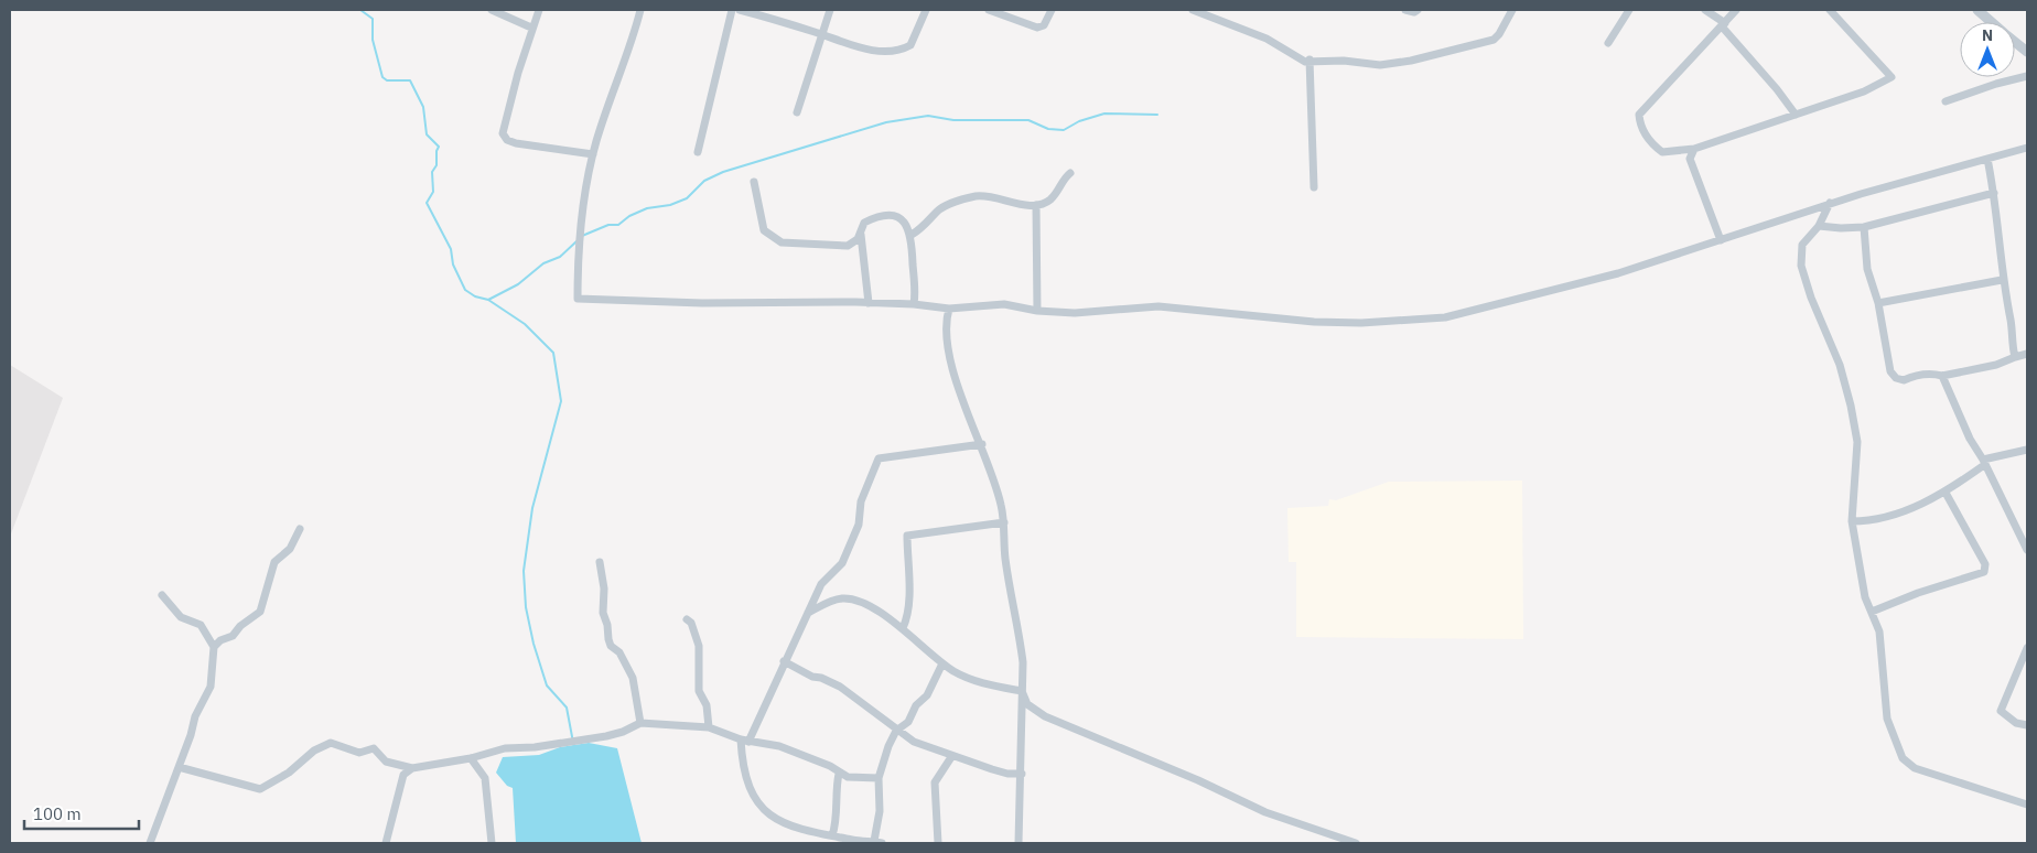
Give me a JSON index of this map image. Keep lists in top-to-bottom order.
{
  "scale_bar": "100 m",
  "north": "top"
}
